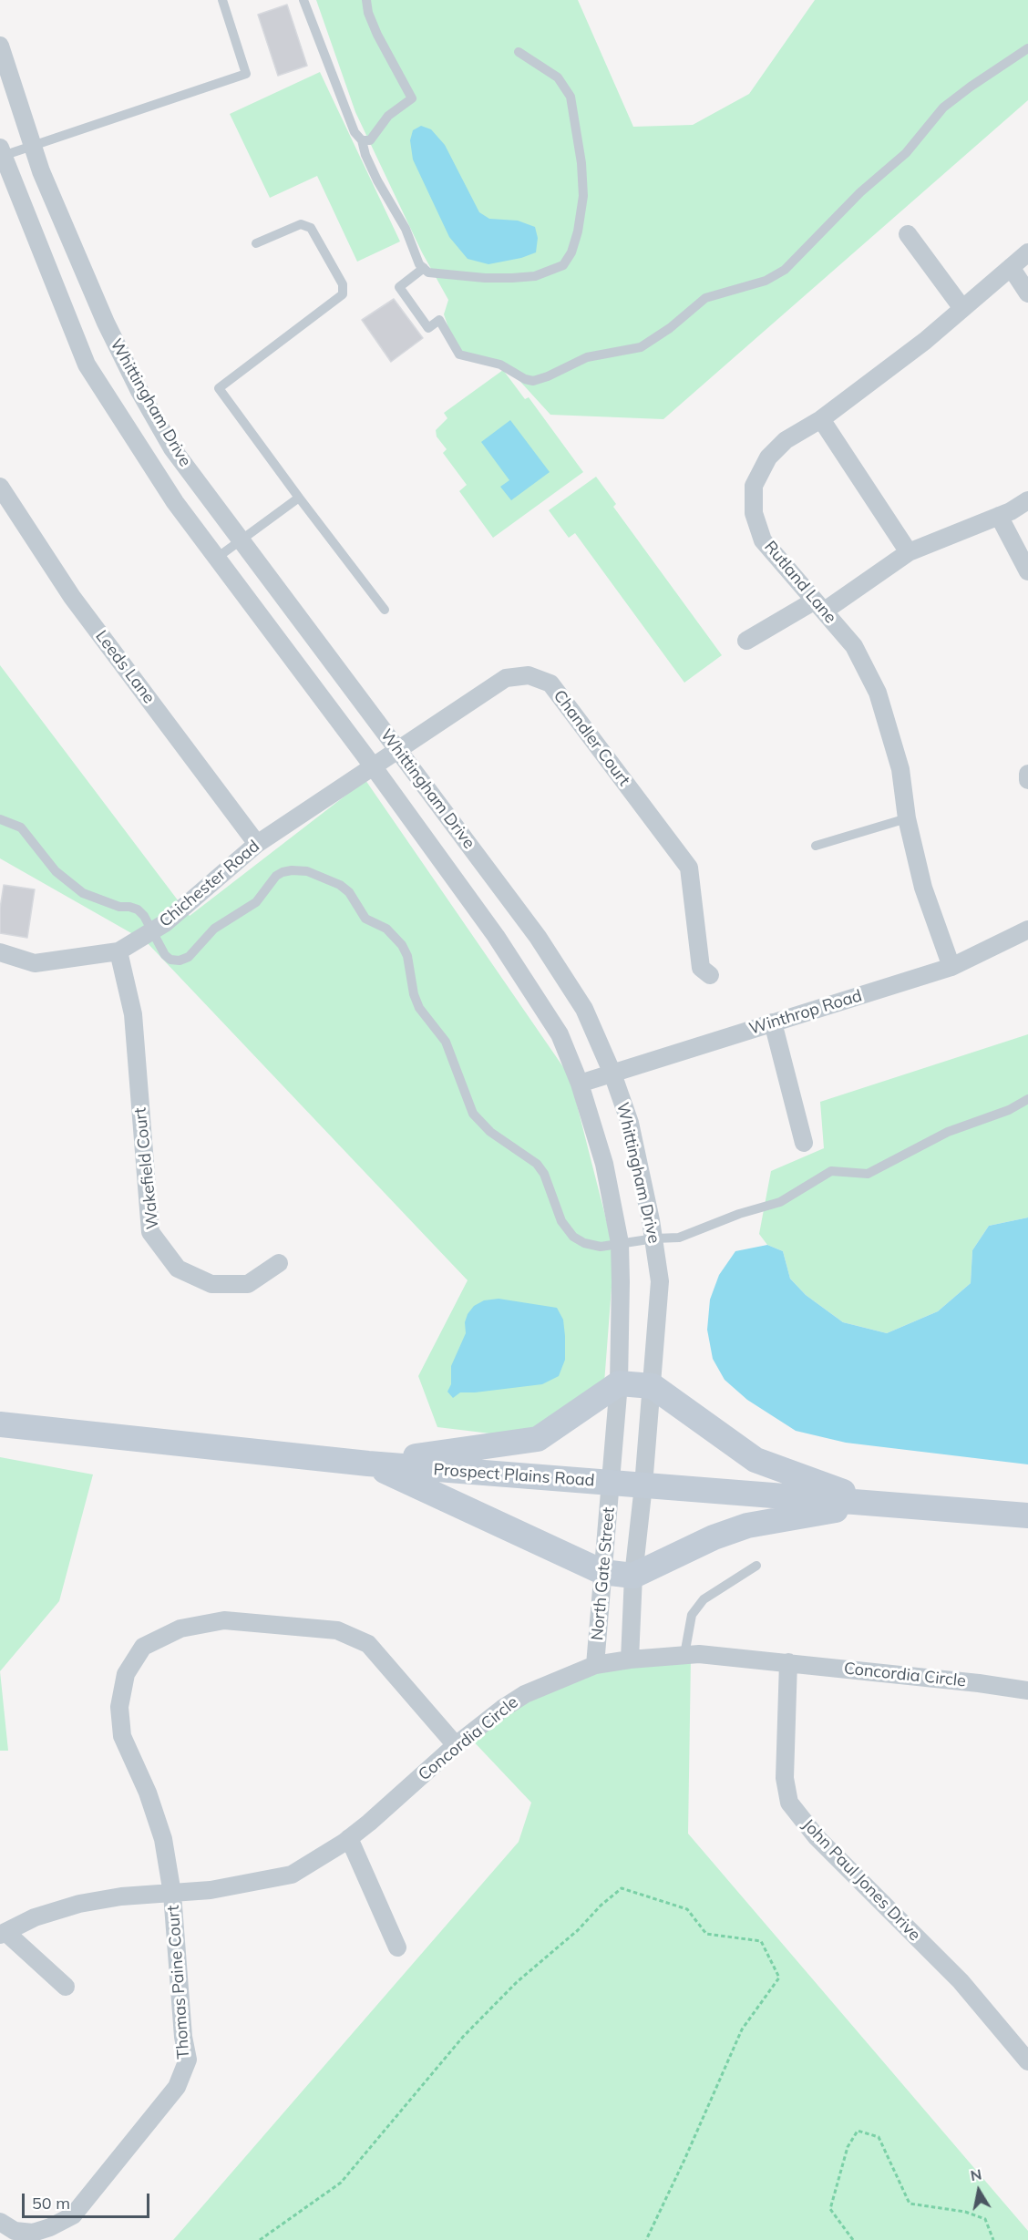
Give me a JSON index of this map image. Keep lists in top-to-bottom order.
{
  "streets": {
    "street": [
      "Whittingham Drive",
      "Rutland Lane",
      "Leeds Lane",
      "Chandler Court",
      "Chichester Road",
      "Winthrop Road",
      "Wakefield Court",
      "Prospect Plains Road",
      "North Gate Street",
      "Concordia Circle",
      "John Paul Jones Drive",
      "Thomas Paine Court"
    ]
  },
  "crossings": [
    ["Whittingham Drive", "Chandler Court"],
    ["Whittingham Drive", "Chichester Road"],
    ["Whittingham Drive", "Winthrop Road"],
    ["Whittingham Drive", "Prospect Plains Road"],
    ["Whittingham Drive", "North Gate Street"],
    ["Rutland Lane", "Winthrop Road"],
    ["Leeds Lane", "Chichester Road"],
    ["Chandler Court", "Chichester Road"],
    ["Chichester Road", "Wakefield Court"],
    ["Prospect Plains Road", "North Gate Street"],
    ["North Gate Street", "Concordia Circle"],
    ["Concordia Circle", "John Paul Jones Drive"],
    ["Concordia Circle", "Thomas Paine Court"]
  ],
  "scale_bar": "50 m",
  "north": "top"
}
